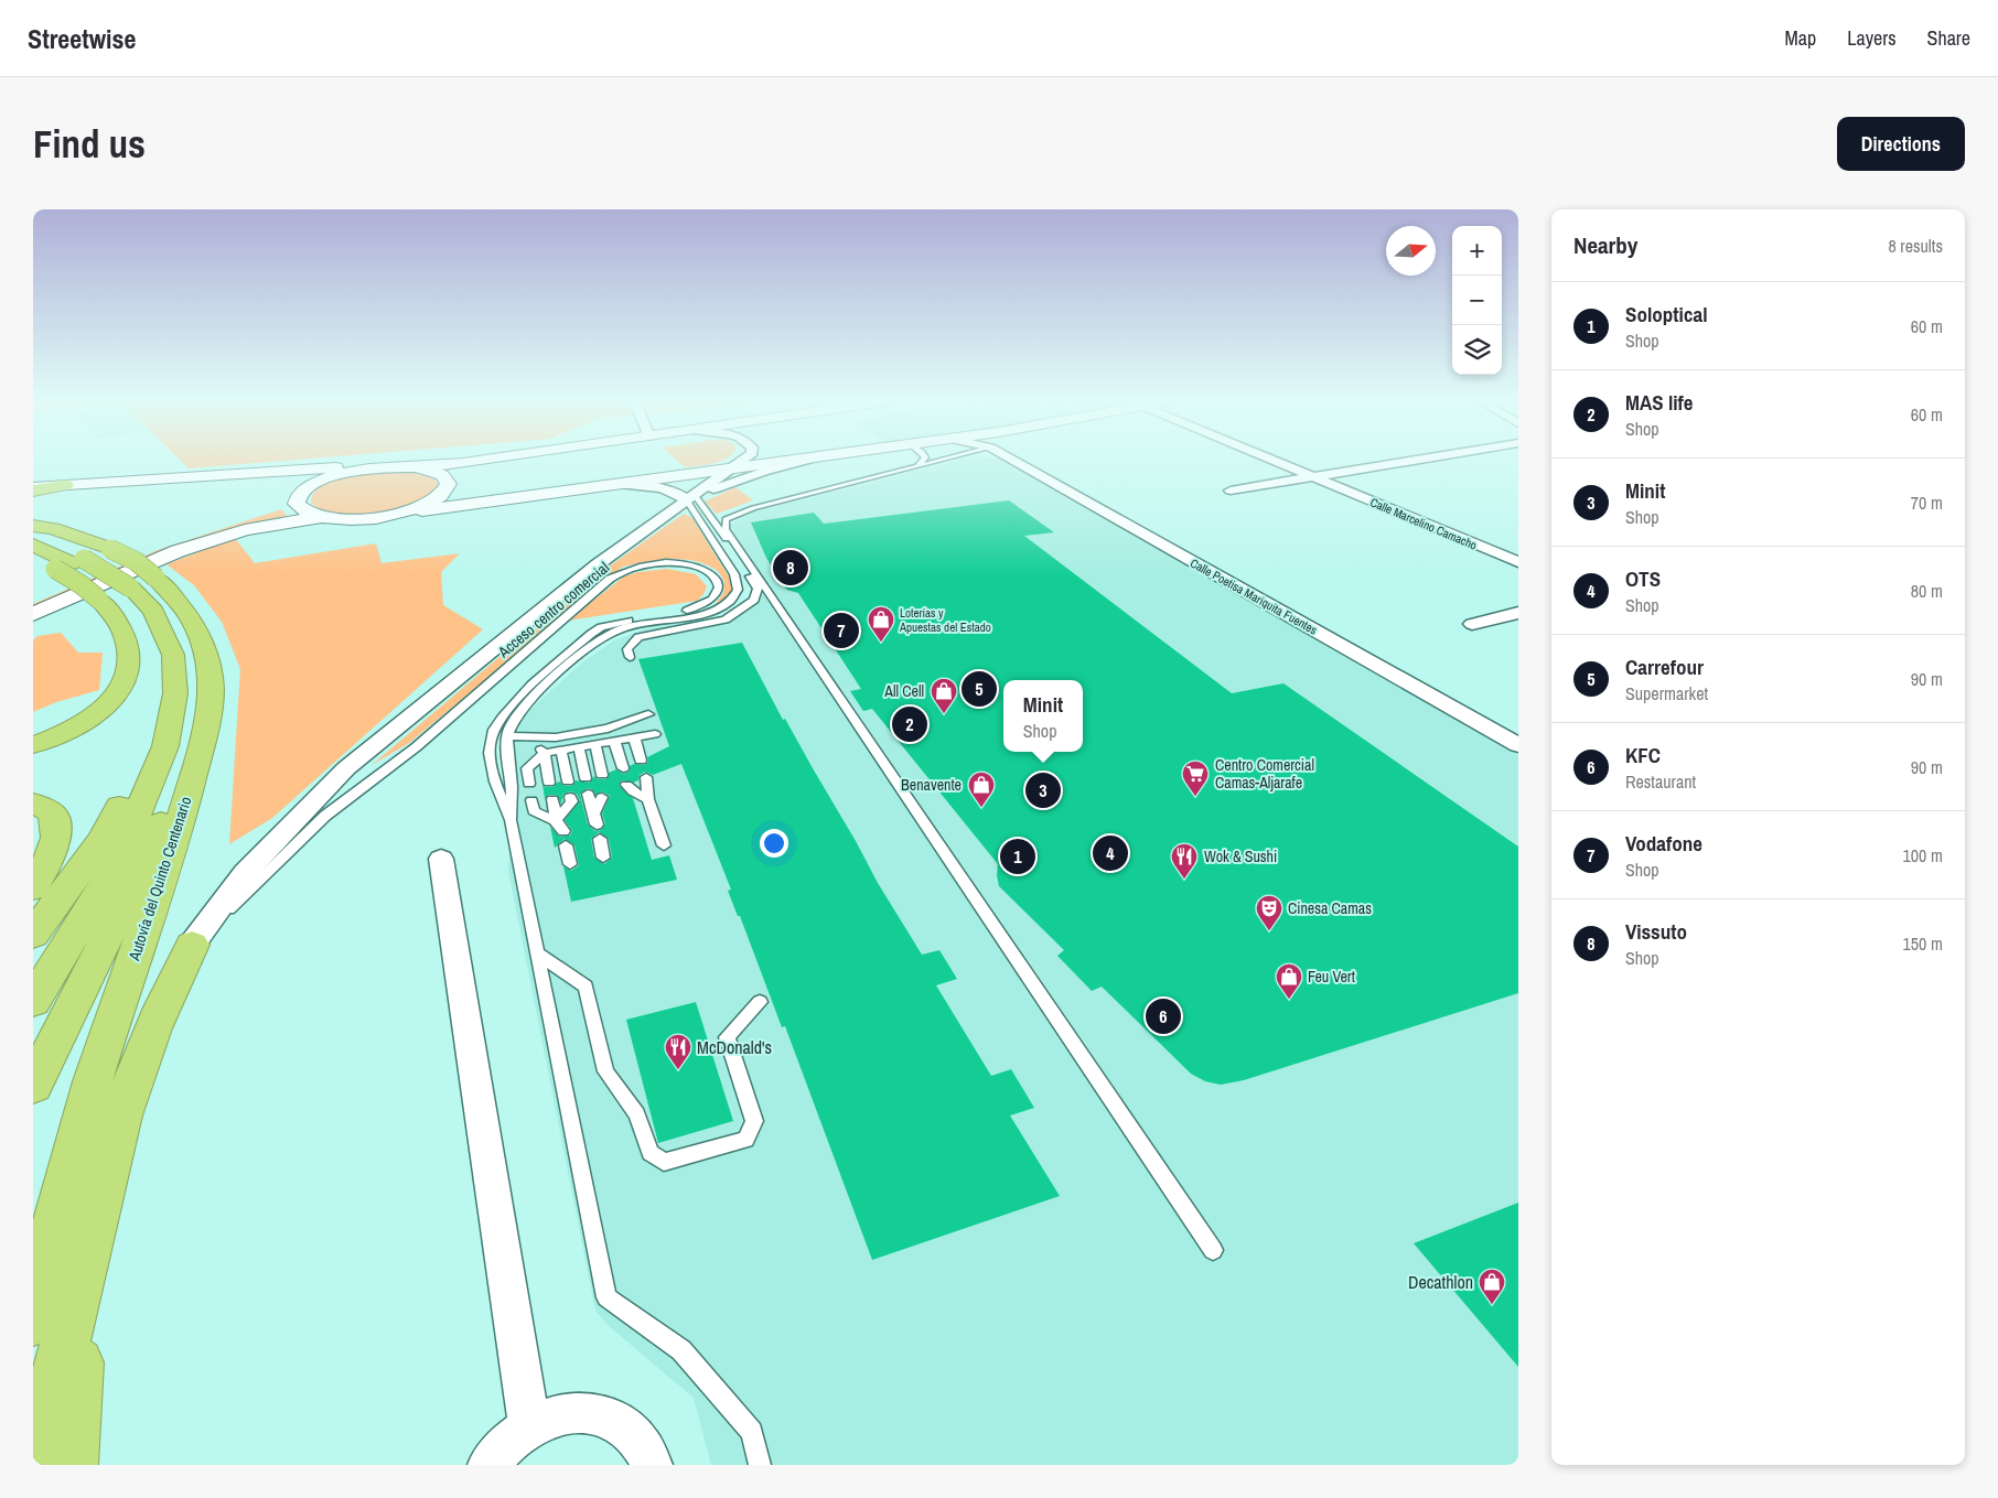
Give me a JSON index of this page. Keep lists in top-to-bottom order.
{
  "streets": {
    "highway": ["Autovía del Quinto Centenario"],
    "street": ["Calle Marcelino Camacho", "Calle Poetisa Mariquita Fuentes"],
    "lane": ["Acceso centro comercial"]
  },
  "places": {
    "shop": [
      "Loterías y Apuestas del Estado",
      "All Cell",
      "Benavente",
      "Feu Vert",
      "Decathlon"
    ],
    "supermarket": ["Centro Comercial Camas-Aljarafe"],
    "restaurant": ["Wok & Sushi", "McDonald's"],
    "theatre": ["Cinesa Camas"]
  },
  "north": "right",
  "page": {
    "header": "Streetwise",
    "nav": ["Map", "Layers", "Share"],
    "buttons": "Directions",
    "title": "Find us",
    "heading": ["Nearby", "8 results"],
    "map_buttons": ["+", "−"],
    "list": [
      {
        "mark": "1",
        "name": "Soloptical",
        "note": "Shop",
        "value": "60 m"
      },
      {
        "mark": "2",
        "name": "MAS life",
        "note": "Shop",
        "value": "60 m"
      },
      {
        "mark": "3",
        "name": "Minit",
        "note": "Shop",
        "value": "70 m"
      },
      {
        "mark": "4",
        "name": "OTS",
        "note": "Shop",
        "value": "80 m"
      },
      {
        "mark": "5",
        "name": "Carrefour",
        "note": "Supermarket",
        "value": "90 m"
      },
      {
        "mark": "6",
        "name": "KFC",
        "note": "Restaurant",
        "value": "90 m"
      },
      {
        "mark": "7",
        "name": "Vodafone",
        "note": "Shop",
        "value": "100 m"
      },
      {
        "mark": "8",
        "name": "Vissuto",
        "note": "Shop",
        "value": "150 m"
      }
    ],
    "pins": [
      "8",
      "7",
      "5",
      "2",
      "3",
      "4",
      "1",
      "6"
    ],
    "popup": ["Minit", "Shop"]
  }
}
